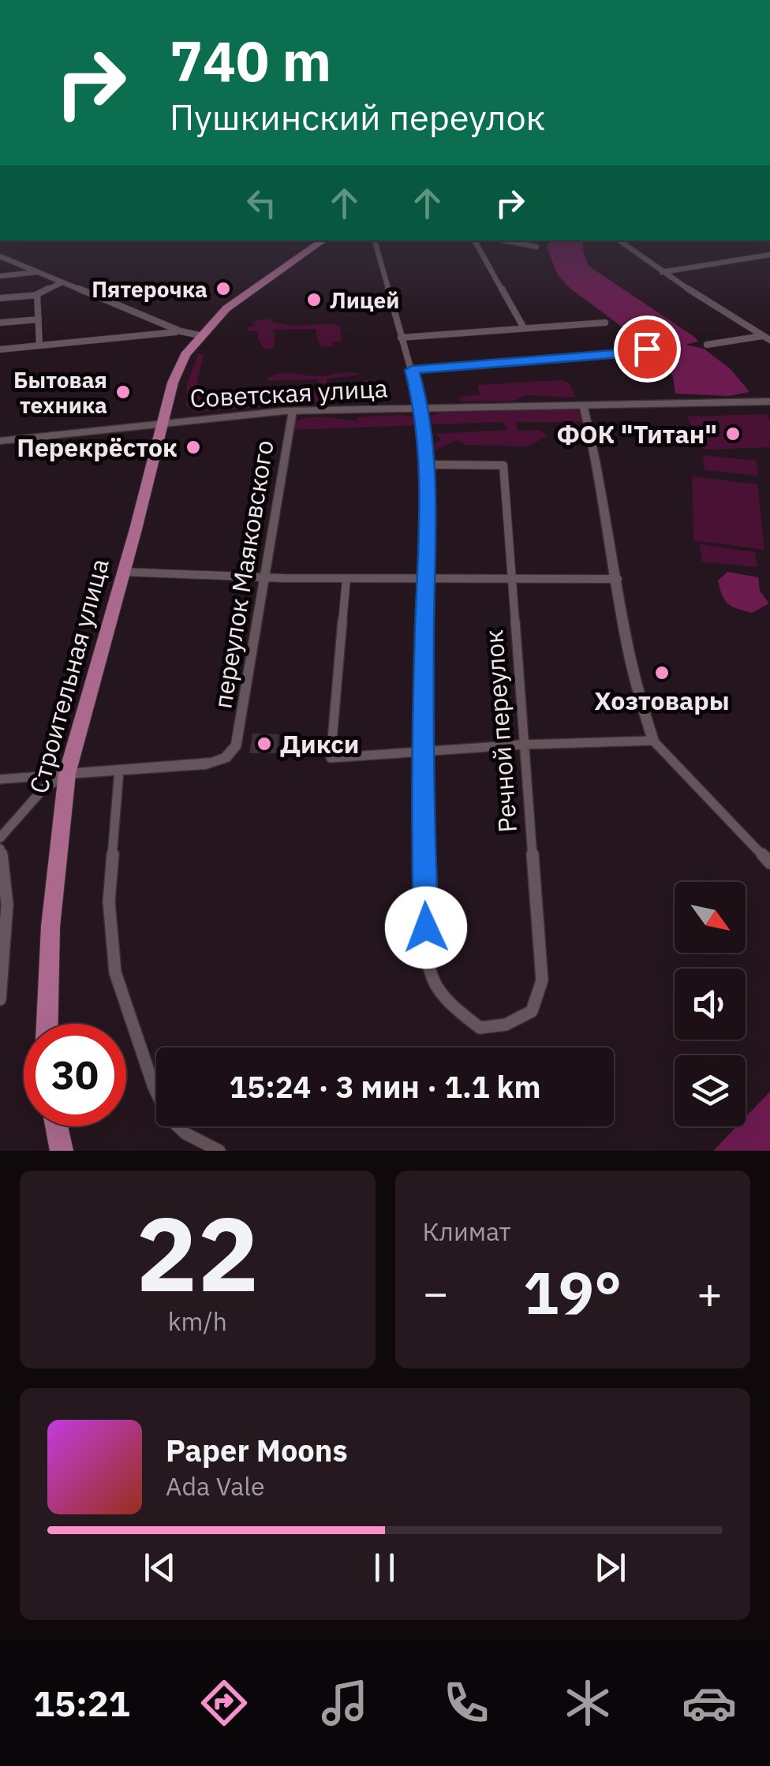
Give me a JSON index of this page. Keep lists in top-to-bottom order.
{
  "streets": {
    "highway": ["Строительная улица"],
    "main road": ["Советская улица"],
    "street": ["переулок Маяковского", "Речной переулок"]
  },
  "crossings": [
    ["Советская улица", "переулок Маяковского"],
    ["Советская улица", "Строительная улица"]
  ],
  "places": [
    "Пятерочка",
    "Лицей",
    "Бытовая техника",
    "ФОК \"Титан\"",
    "Перекрёсток",
    "Хозтовары",
    "Дикси"
  ],
  "north": "bottom right",
  "page": {
    "turn": ["740 m", "Пушкинский переулок"],
    "limit": "30",
    "trip": "15:24 · 3 мин · 1.1 km",
    "tile": [
      ["22", "km/h"],
      "Климат"
    ],
    "heat": ["−", "19°", "+"],
    "song": ["Paper Moons", "Ada Vale"],
    "tabs": "15:21"
  }
}
